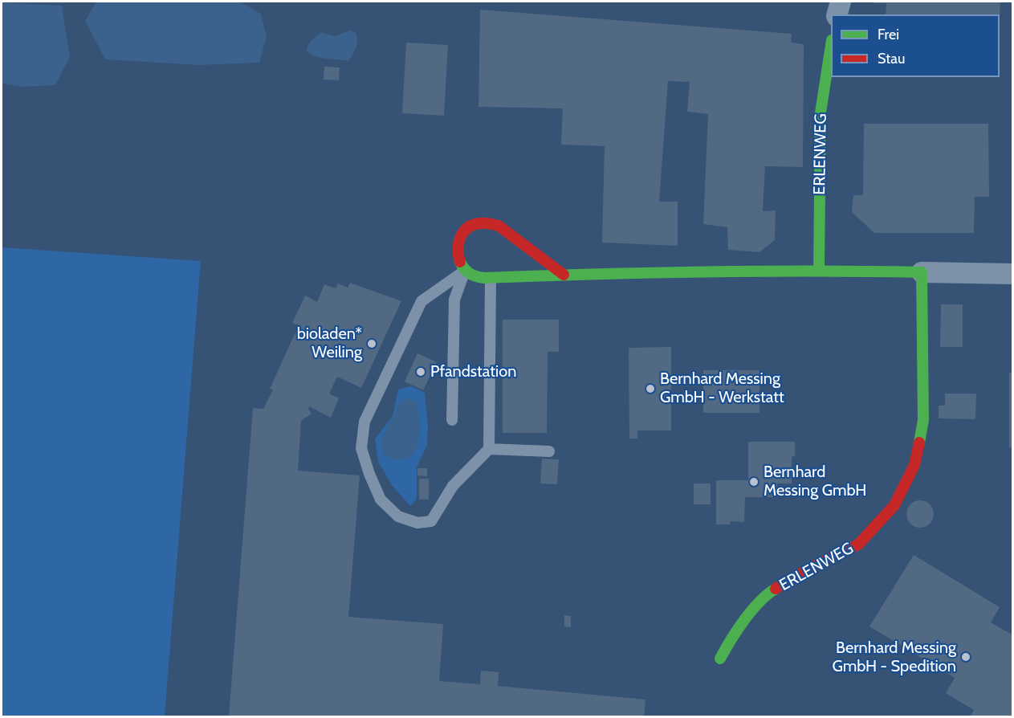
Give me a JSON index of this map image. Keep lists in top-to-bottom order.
{
  "streets": {
    "street": ["ERLENWEG"]
  },
  "places": [
    "bioladen* Weiling",
    "Pfandstation",
    "Bernhard Messing GmbH - Werkstatt",
    "Bernhard Messing GmbH",
    "Bernhard Messing GmbH - Spedition"
  ],
  "legend": ["Frei", "Stau"]
}
